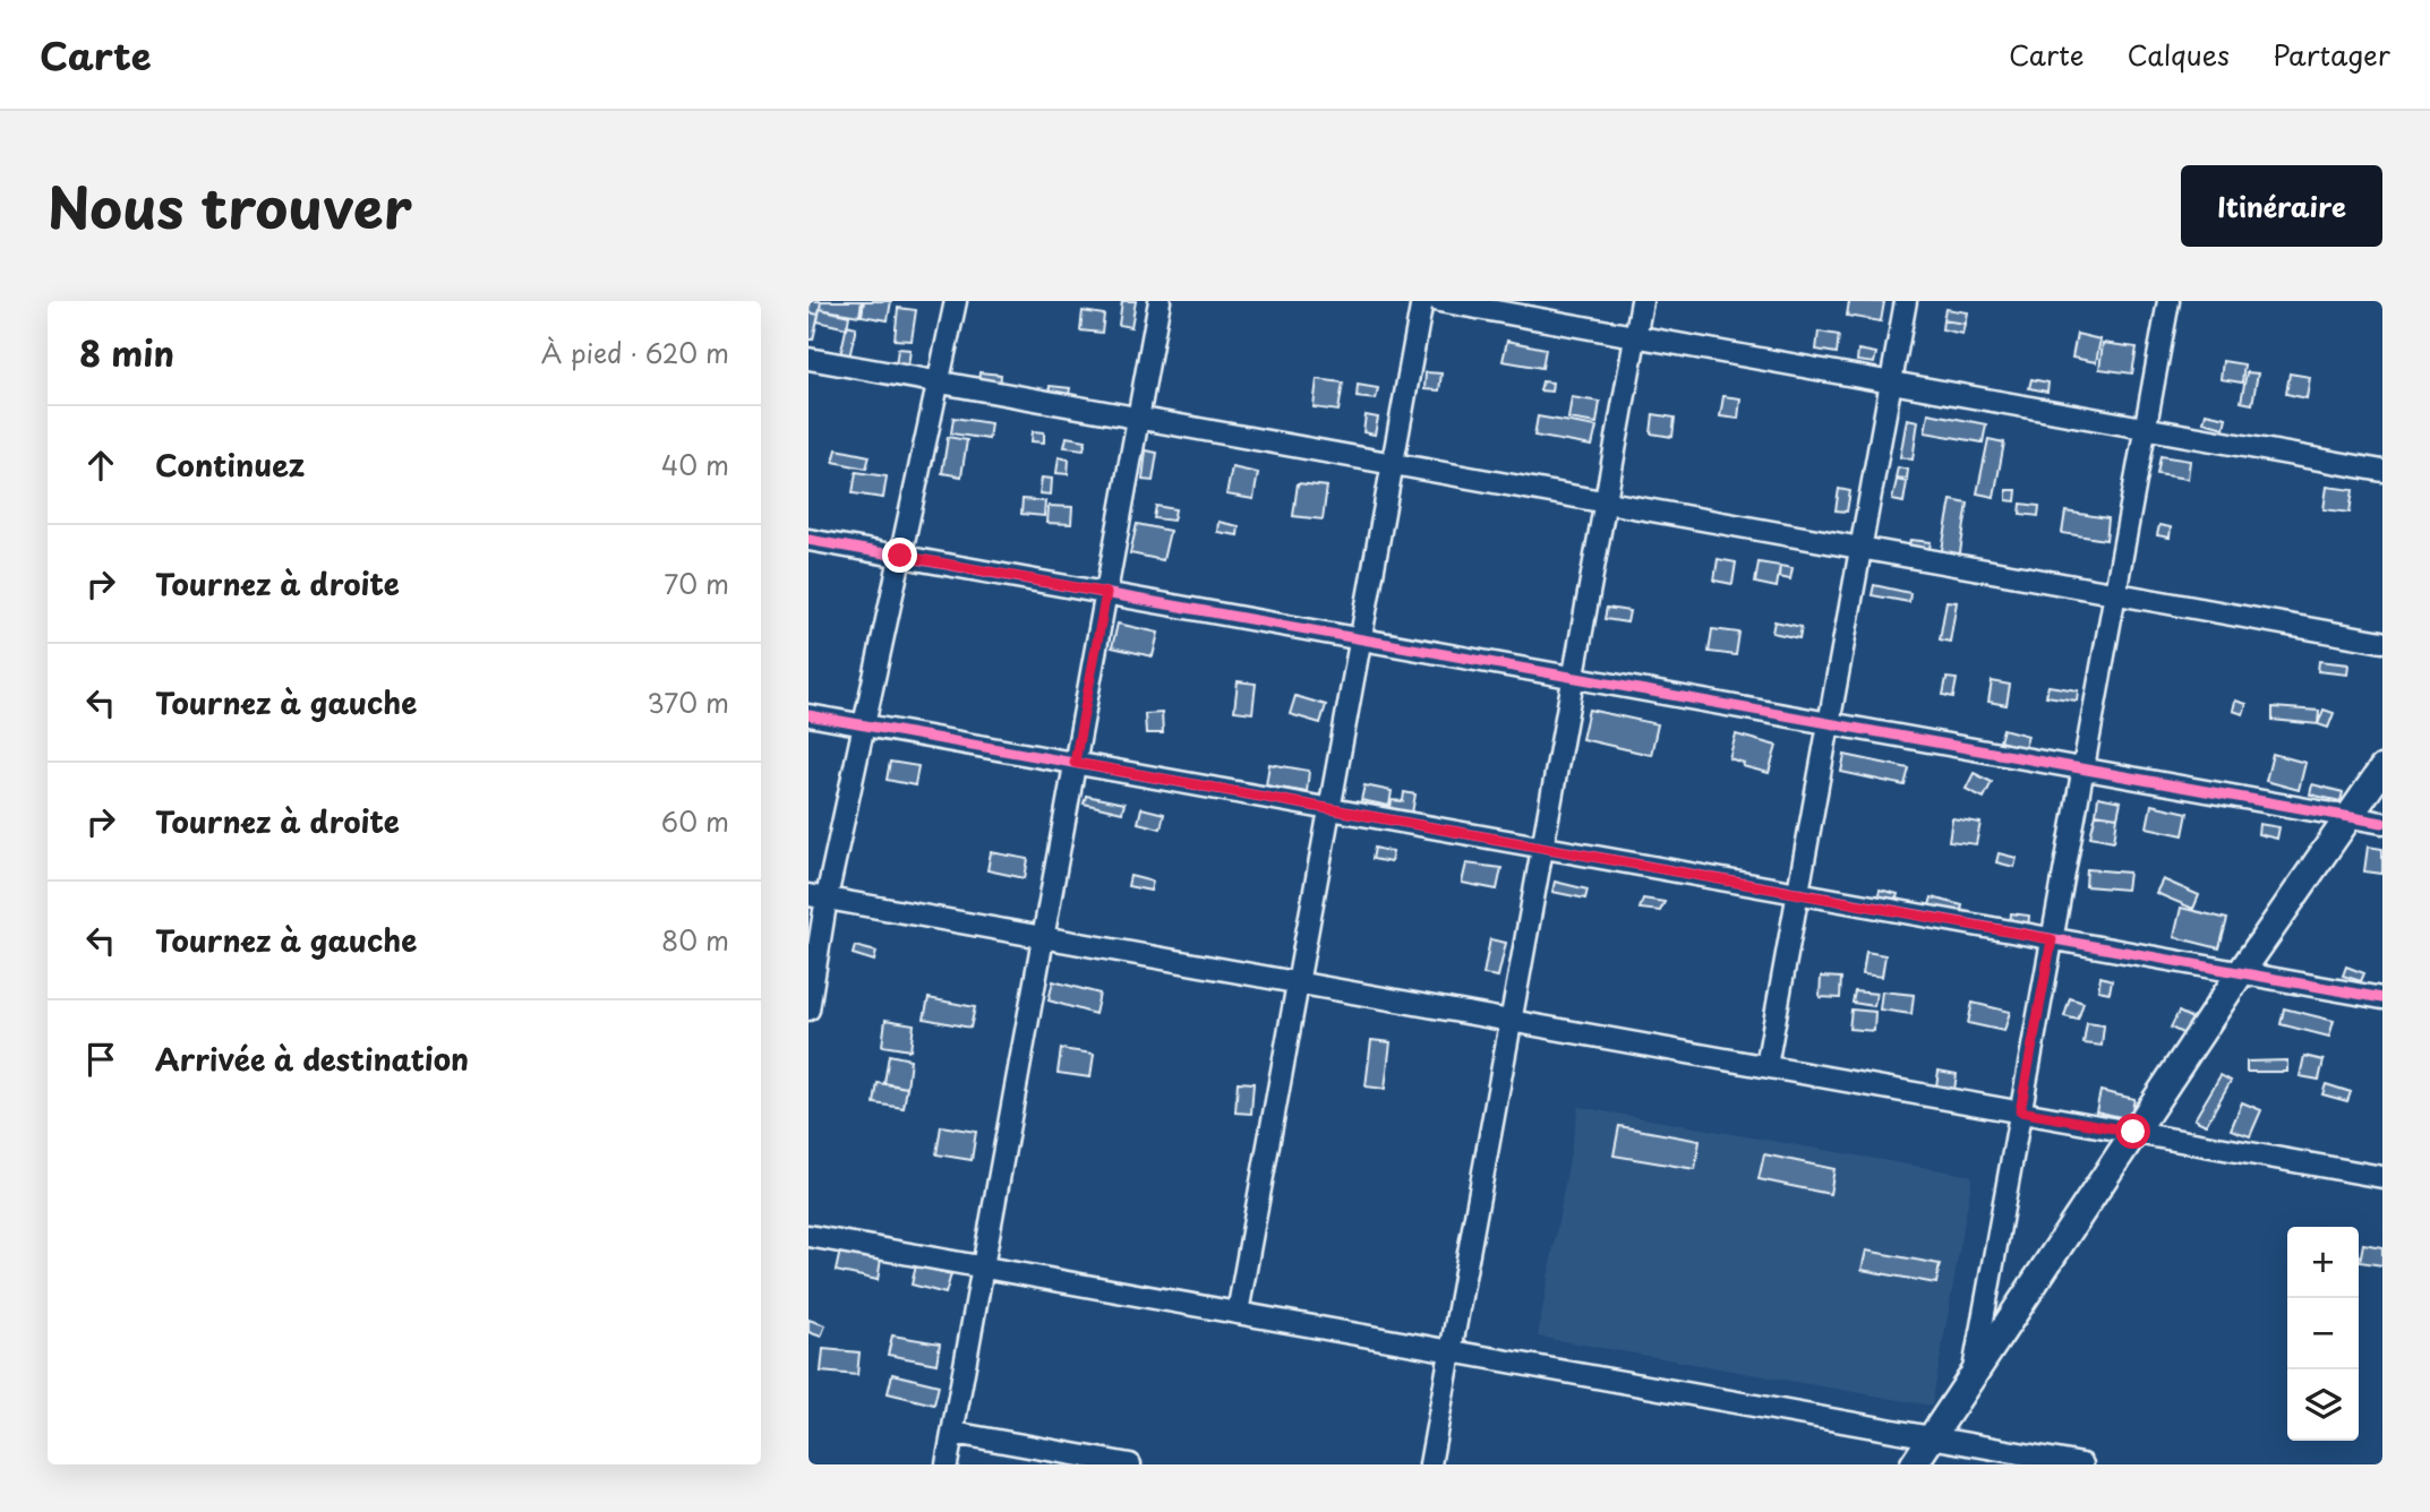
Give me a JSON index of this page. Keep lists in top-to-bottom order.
{
  "page": {
    "header": "Carte",
    "nav": ["Carte", "Calques", "Partager"],
    "title": "Nous trouver",
    "buttons": "Itinéraire",
    "heading": ["8 min", "À pied · 620 m"],
    "list": [
      ["Continuez", "40 m"],
      ["Tournez à droite", "70 m"],
      ["Tournez à gauche", "370 m"],
      ["Tournez à droite", "60 m"],
      ["Tournez à gauche", "80 m"],
      "Arrivée à destination"
    ],
    "map_buttons": ["+", "−"]
  }
}
